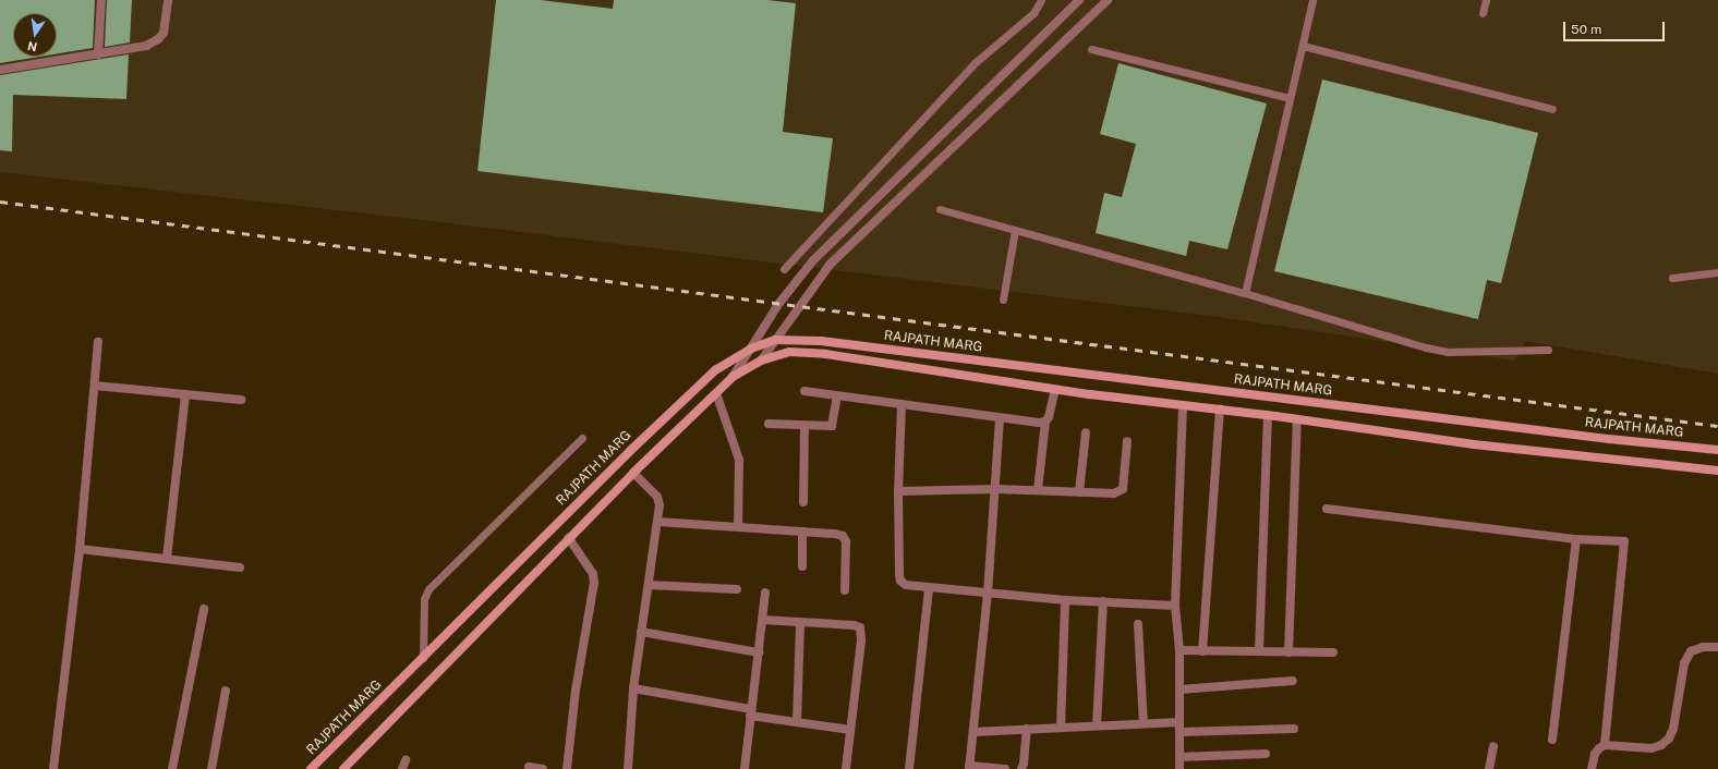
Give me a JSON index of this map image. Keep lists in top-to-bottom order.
{
  "streets": {
    "main road": ["RAJPATH MARG"]
  },
  "scale_bar": "50 m",
  "north": "bottom"
}
